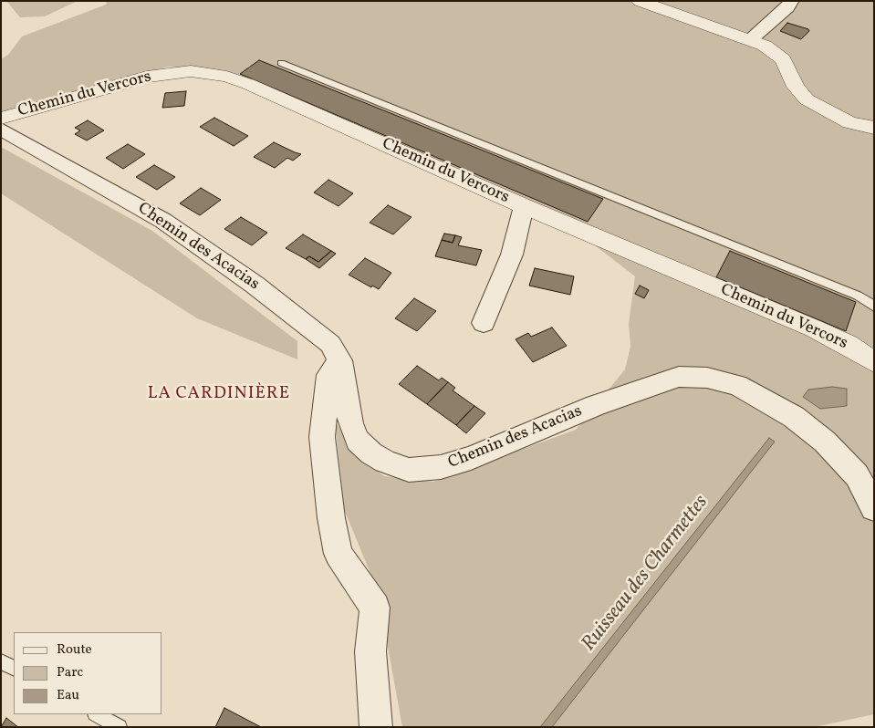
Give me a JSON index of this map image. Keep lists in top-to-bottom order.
{
  "streets": {
    "street": ["Chemin du Vercors", "Chemin des Acacias"]
  },
  "districts": ["LA CARDINIÈRE"],
  "water": ["Ruisseau des Charmettes"],
  "legend": ["Route", "Parc", "Eau"]
}
